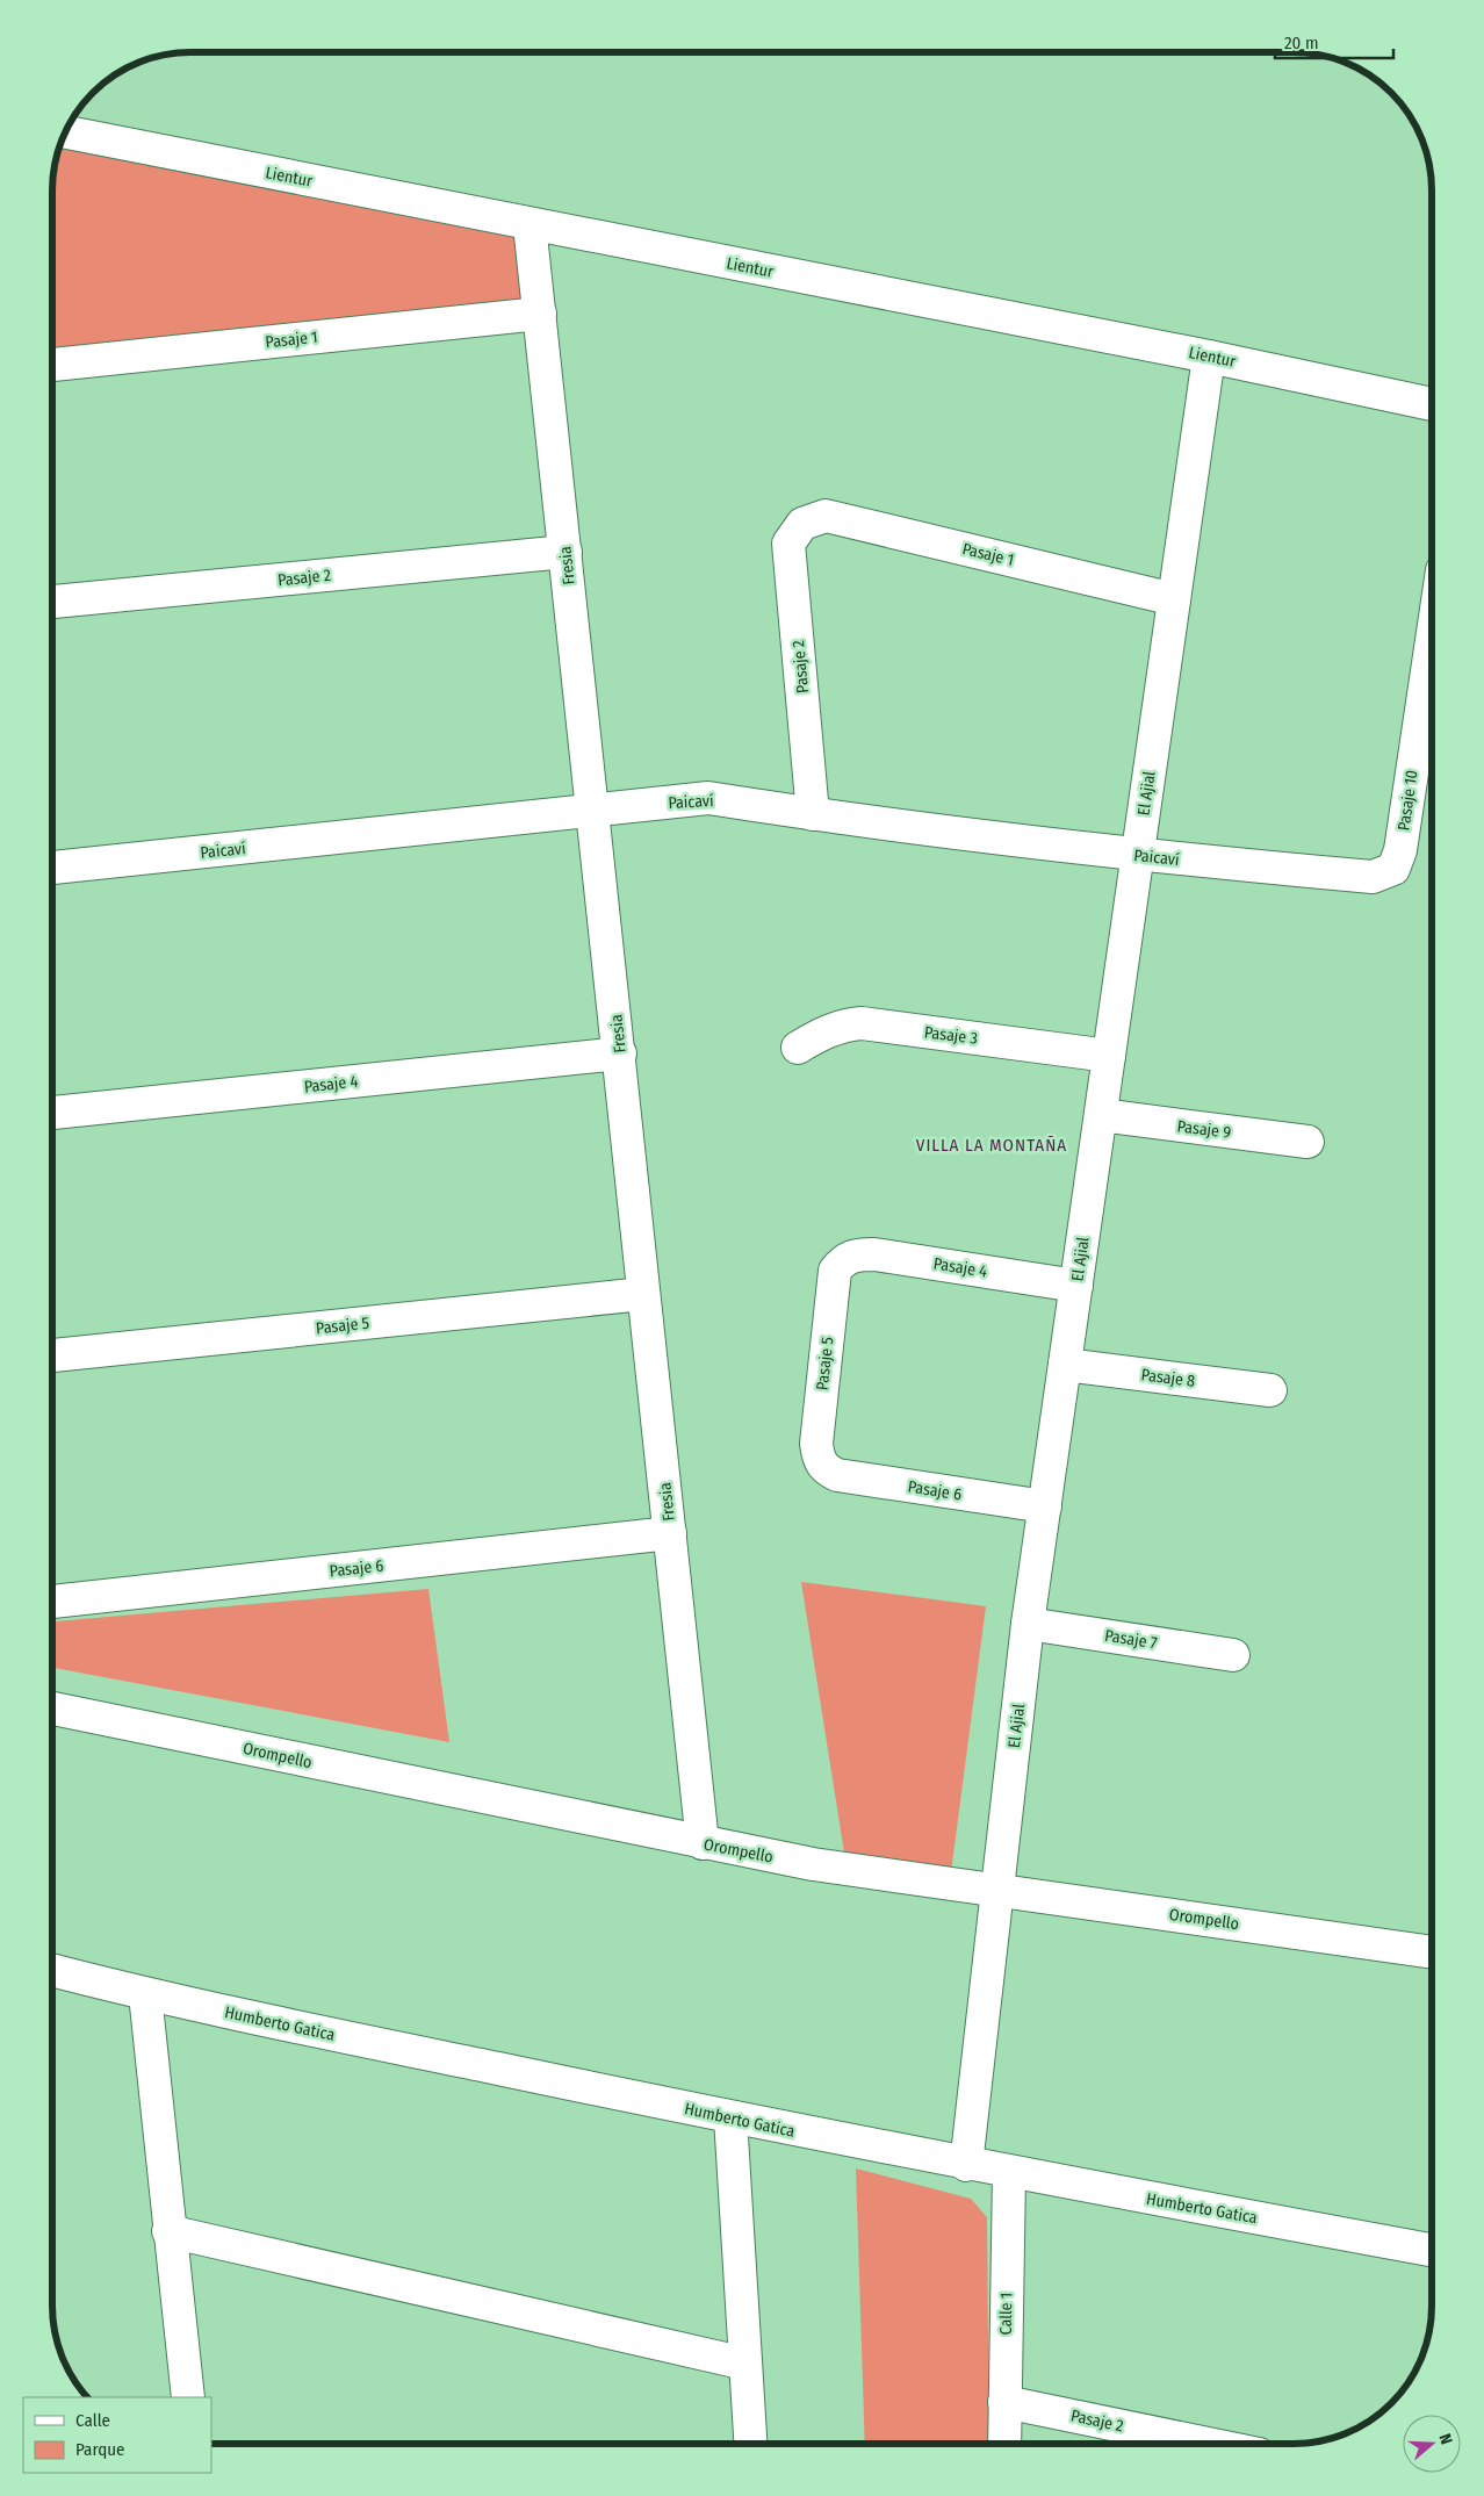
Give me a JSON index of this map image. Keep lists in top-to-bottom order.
{
  "streets": {
    "street": [
      "Lientur",
      "Pasaje 1",
      "Fresia",
      "Pasaje 2",
      "El Ajial",
      "Pasaje 10",
      "Paicaví",
      "Pasaje 3",
      "Pasaje 4",
      "Pasaje 9",
      "Pasaje 5",
      "Pasaje 8",
      "Pasaje 6",
      "Pasaje 7",
      "Orompello",
      "Humberto Gatica",
      "Calle 1"
    ]
  },
  "crossings": [
    ["Lientur", "Fresia"],
    ["Lientur", "El Ajial"],
    ["Pasaje 1", "Fresia"],
    ["Pasaje 1", "Pasaje 2"],
    ["Pasaje 1", "El Ajial"],
    ["Fresia", "Pasaje 2"],
    ["Fresia", "Paicaví"],
    ["Fresia", "Pasaje 4"],
    ["Fresia", "Pasaje 5"],
    ["Fresia", "Pasaje 6"],
    ["Fresia", "Orompello"],
    ["Pasaje 2", "Paicaví"],
    ["Pasaje 2", "Calle 1"],
    ["El Ajial", "Paicaví"],
    ["El Ajial", "Pasaje 3"],
    ["El Ajial", "Pasaje 4"],
    ["El Ajial", "Pasaje 9"],
    ["El Ajial", "Pasaje 8"],
    ["El Ajial", "Pasaje 6"],
    ["El Ajial", "Pasaje 7"],
    ["El Ajial", "Orompello"],
    ["El Ajial", "Humberto Gatica"],
    ["Pasaje 10", "Paicaví"],
    ["Pasaje 4", "Pasaje 5"],
    ["Pasaje 5", "Pasaje 6"],
    ["Humberto Gatica", "Calle 1"]
  ],
  "districts": ["VILLA LA MONTAÑA"],
  "legend": ["Calle", "Parque"],
  "scale_bar": "20 m",
  "north": "right"
}
